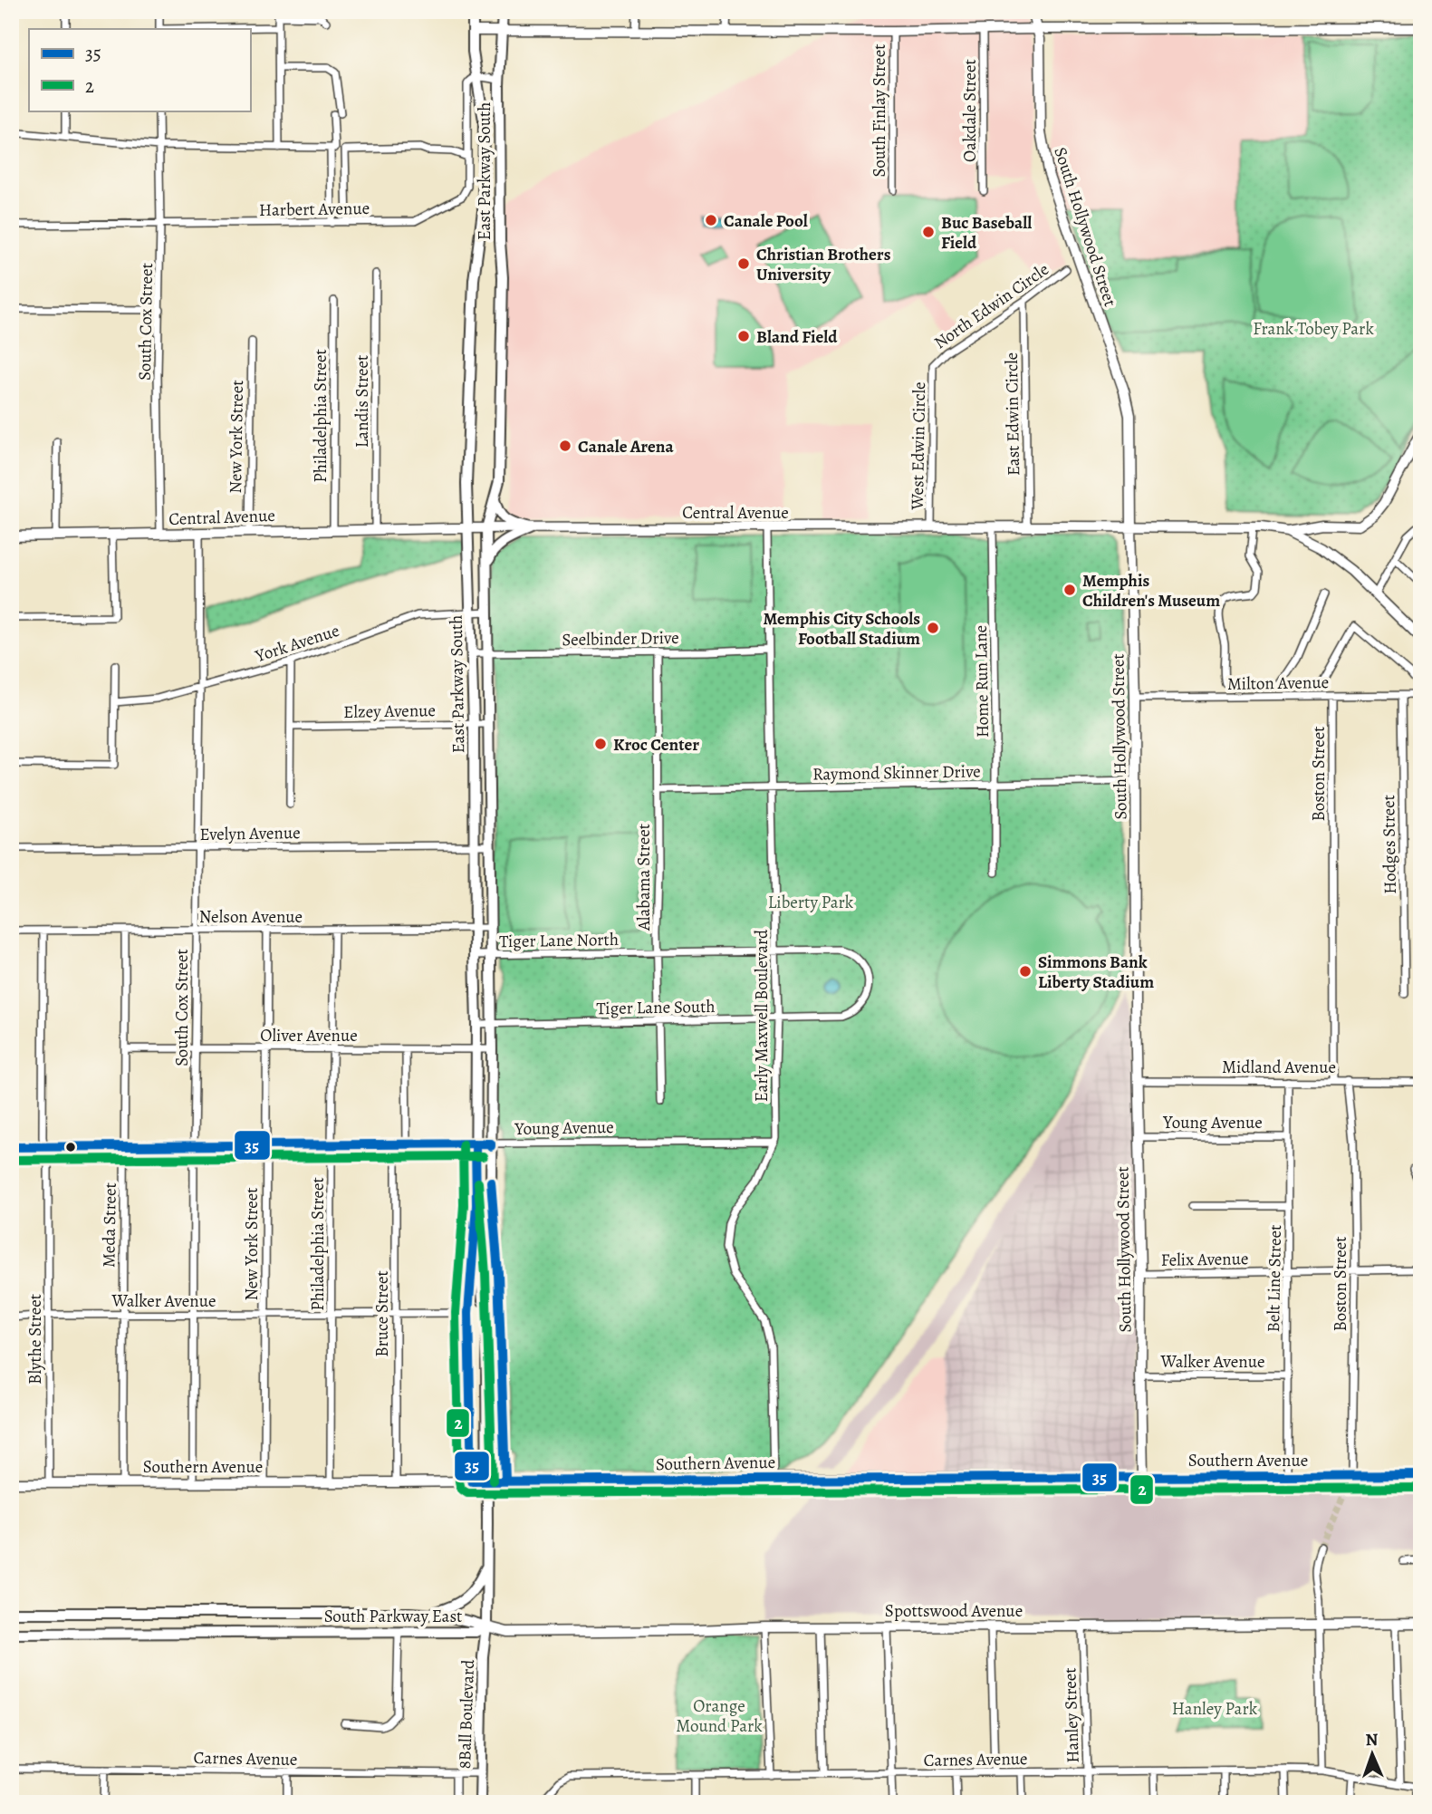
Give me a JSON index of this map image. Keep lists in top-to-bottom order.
{
  "streets": {
    "main road": [
      "East Parkway South",
      "South Hollywood Street",
      "Central Avenue",
      "Young Avenue",
      "Southern Avenue",
      "Spottswood Avenue",
      "South Parkway East",
      "8Ball Boulevard"
    ],
    "street": [
      "South Finlay Street",
      "Oakdale Street",
      "Harbert Avenue",
      "North Edwin Circle",
      "South Cox Street",
      "Landis Street",
      "East Edwin Circle",
      "Philadelphia Street",
      "New York Street",
      "West Edwin Circle",
      "Seelbinder Drive",
      "York Avenue",
      "Home Run Lane",
      "Milton Avenue",
      "Elzey Avenue",
      "Raymond Skinner Drive",
      "Boston Street",
      "Evelyn Avenue",
      "Hodges Street",
      "Alabama Street",
      "Nelson Avenue",
      "Tiger Lane North",
      "Tiger Lane South",
      "Early Maxwell Boulevard",
      "Oliver Avenue",
      "Midland Avenue",
      "Meda Street",
      "Felix Avenue",
      "Belt Line Street",
      "Walker Avenue",
      "Bruce Street",
      "Blythe Street",
      "Hanley Street",
      "Carnes Avenue"
    ]
  },
  "crossings": [
    ["East Parkway South", "Harbert Avenue"],
    ["East Parkway South", "Central Avenue"],
    ["East Parkway South", "Seelbinder Drive"],
    ["East Parkway South", "York Avenue"],
    ["East Parkway South", "Elzey Avenue"],
    ["East Parkway South", "Evelyn Avenue"],
    ["East Parkway South", "Nelson Avenue"],
    ["East Parkway South", "Tiger Lane North"],
    ["East Parkway South", "Tiger Lane South"],
    ["East Parkway South", "Oliver Avenue"],
    ["East Parkway South", "Young Avenue"],
    ["East Parkway South", "Spottswood Avenue"],
    ["East Parkway South", "South Parkway East"],
    ["East Parkway South", "8Ball Boulevard"],
    ["Harbert Avenue", "South Cox Street"],
    ["South Hollywood Street", "Central Avenue"],
    ["South Hollywood Street", "Milton Avenue"],
    ["South Hollywood Street", "Raymond Skinner Drive"],
    ["South Hollywood Street", "Midland Avenue"],
    ["South Hollywood Street", "Young Avenue"],
    ["South Hollywood Street", "Felix Avenue"],
    ["South Hollywood Street", "Walker Avenue"],
    ["South Hollywood Street", "Southern Avenue"],
    ["North Edwin Circle", "East Edwin Circle"],
    ["North Edwin Circle", "West Edwin Circle"],
    ["South Cox Street", "Central Avenue"],
    ["South Cox Street", "York Avenue"],
    ["South Cox Street", "Evelyn Avenue"],
    ["South Cox Street", "Nelson Avenue"],
    ["South Cox Street", "Oliver Avenue"],
    ["South Cox Street", "Young Avenue"],
    ["South Cox Street", "Walker Avenue"],
    ["South Cox Street", "Southern Avenue"],
    ["Landis Street", "Central Avenue"],
    ["East Edwin Circle", "Central Avenue"],
    ["Philadelphia Street", "Central Avenue"],
    ["Philadelphia Street", "Nelson Avenue"],
    ["Philadelphia Street", "Oliver Avenue"],
    ["Philadelphia Street", "Young Avenue"],
    ["Philadelphia Street", "Walker Avenue"],
    ["Philadelphia Street", "Southern Avenue"],
    ["New York Street", "Central Avenue"],
    ["New York Street", "Nelson Avenue"],
    ["New York Street", "Oliver Avenue"],
    ["New York Street", "Young Avenue"],
    ["New York Street", "Walker Avenue"],
    ["New York Street", "Southern Avenue"],
    ["West Edwin Circle", "Central Avenue"],
    ["Central Avenue", "Home Run Lane"],
    ["Central Avenue", "Early Maxwell Boulevard"],
    ["Seelbinder Drive", "Alabama Street"],
    ["Seelbinder Drive", "Early Maxwell Boulevard"],
    ["Home Run Lane", "Raymond Skinner Drive"],
    ["Milton Avenue", "Boston Street"],
    ["Milton Avenue", "Hodges Street"],
    ["Raymond Skinner Drive", "Alabama Street"],
    ["Raymond Skinner Drive", "Early Maxwell Boulevard"],
    ["Boston Street", "Midland Avenue"],
    ["Boston Street", "Felix Avenue"],
    ["Boston Street", "Southern Avenue"],
    ["Alabama Street", "Tiger Lane North"],
    ["Alabama Street", "Tiger Lane South"],
    ["Nelson Avenue", "Meda Street"],
    ["Nelson Avenue", "Blythe Street"],
    ["Tiger Lane North", "Tiger Lane South"],
    ["Tiger Lane North", "Early Maxwell Boulevard"],
    ["Tiger Lane South", "Early Maxwell Boulevard"],
    ["Early Maxwell Boulevard", "Young Avenue"],
    ["Early Maxwell Boulevard", "Southern Avenue"],
    ["Oliver Avenue", "Meda Street"],
    ["Midland Avenue", "Belt Line Street"],
    ["Young Avenue", "Meda Street"],
    ["Young Avenue", "Belt Line Street"],
    ["Young Avenue", "Bruce Street"],
    ["Young Avenue", "Blythe Street"],
    ["Meda Street", "Walker Avenue"],
    ["Meda Street", "Southern Avenue"],
    ["Felix Avenue", "Belt Line Street"],
    ["Belt Line Street", "Walker Avenue"],
    ["Belt Line Street", "Southern Avenue"],
    ["Walker Avenue", "Bruce Street"],
    ["Walker Avenue", "Blythe Street"],
    ["Bruce Street", "Southern Avenue"],
    ["Blythe Street", "Southern Avenue"],
    ["Spottswood Avenue", "South Parkway East"],
    ["Spottswood Avenue", "8Ball Boulevard"],
    ["Spottswood Avenue", "Hanley Street"],
    ["South Parkway East", "8Ball Boulevard"],
    ["8Ball Boulevard", "Carnes Avenue"],
    ["Hanley Street", "Carnes Avenue"]
  ],
  "parks": [
    "Frank Tobey Park",
    "Liberty Park",
    "Orange Mound Park",
    "Hanley Park"
  ],
  "places": [
    "Canale Pool",
    "Buc Baseball Field",
    "Christian Brothers University",
    "Bland Field",
    "Canale Arena",
    "Memphis Children's Museum",
    "Memphis City Schools Football Stadium",
    "Kroc Center",
    "Simmons Bank Liberty Stadium"
  ],
  "lines": ["transit line 35", "transit line 2"],
  "legend": ["35", "2"],
  "north": "top"
}
